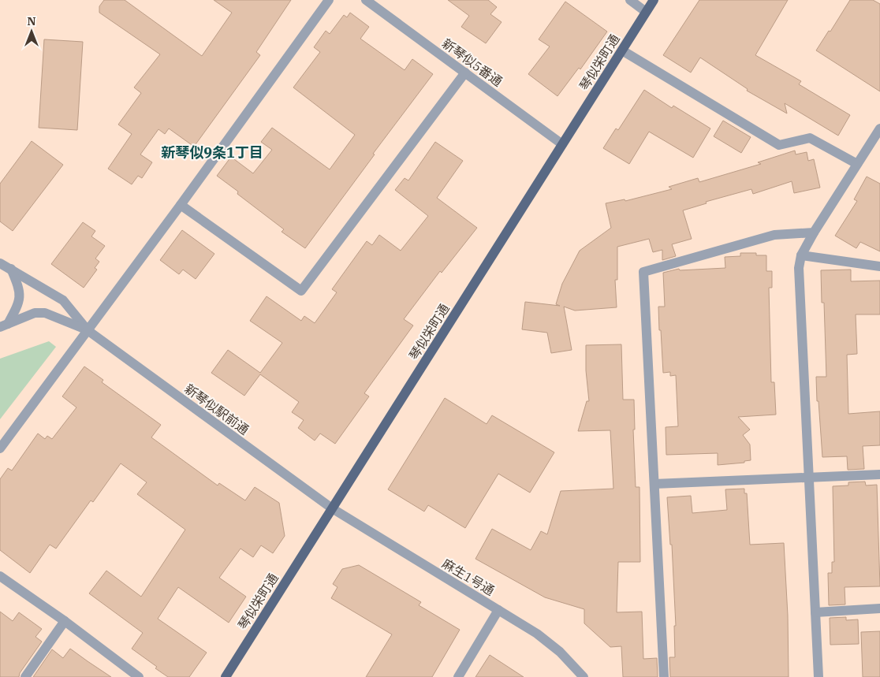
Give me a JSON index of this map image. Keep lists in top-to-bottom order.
{
  "streets": {
    "main road": ["琴似栄町通"],
    "street": ["新琴似5番通", "新琴似駅前通", "麻生1号通"]
  },
  "crossings": [
    ["新琴似5番通", "琴似栄町通"],
    ["琴似栄町通", "新琴似駅前通"],
    ["琴似栄町通", "麻生1号通"],
    ["新琴似駅前通", "麻生1号通"]
  ],
  "districts": ["新琴似9条1丁目"],
  "north": "top"
}
